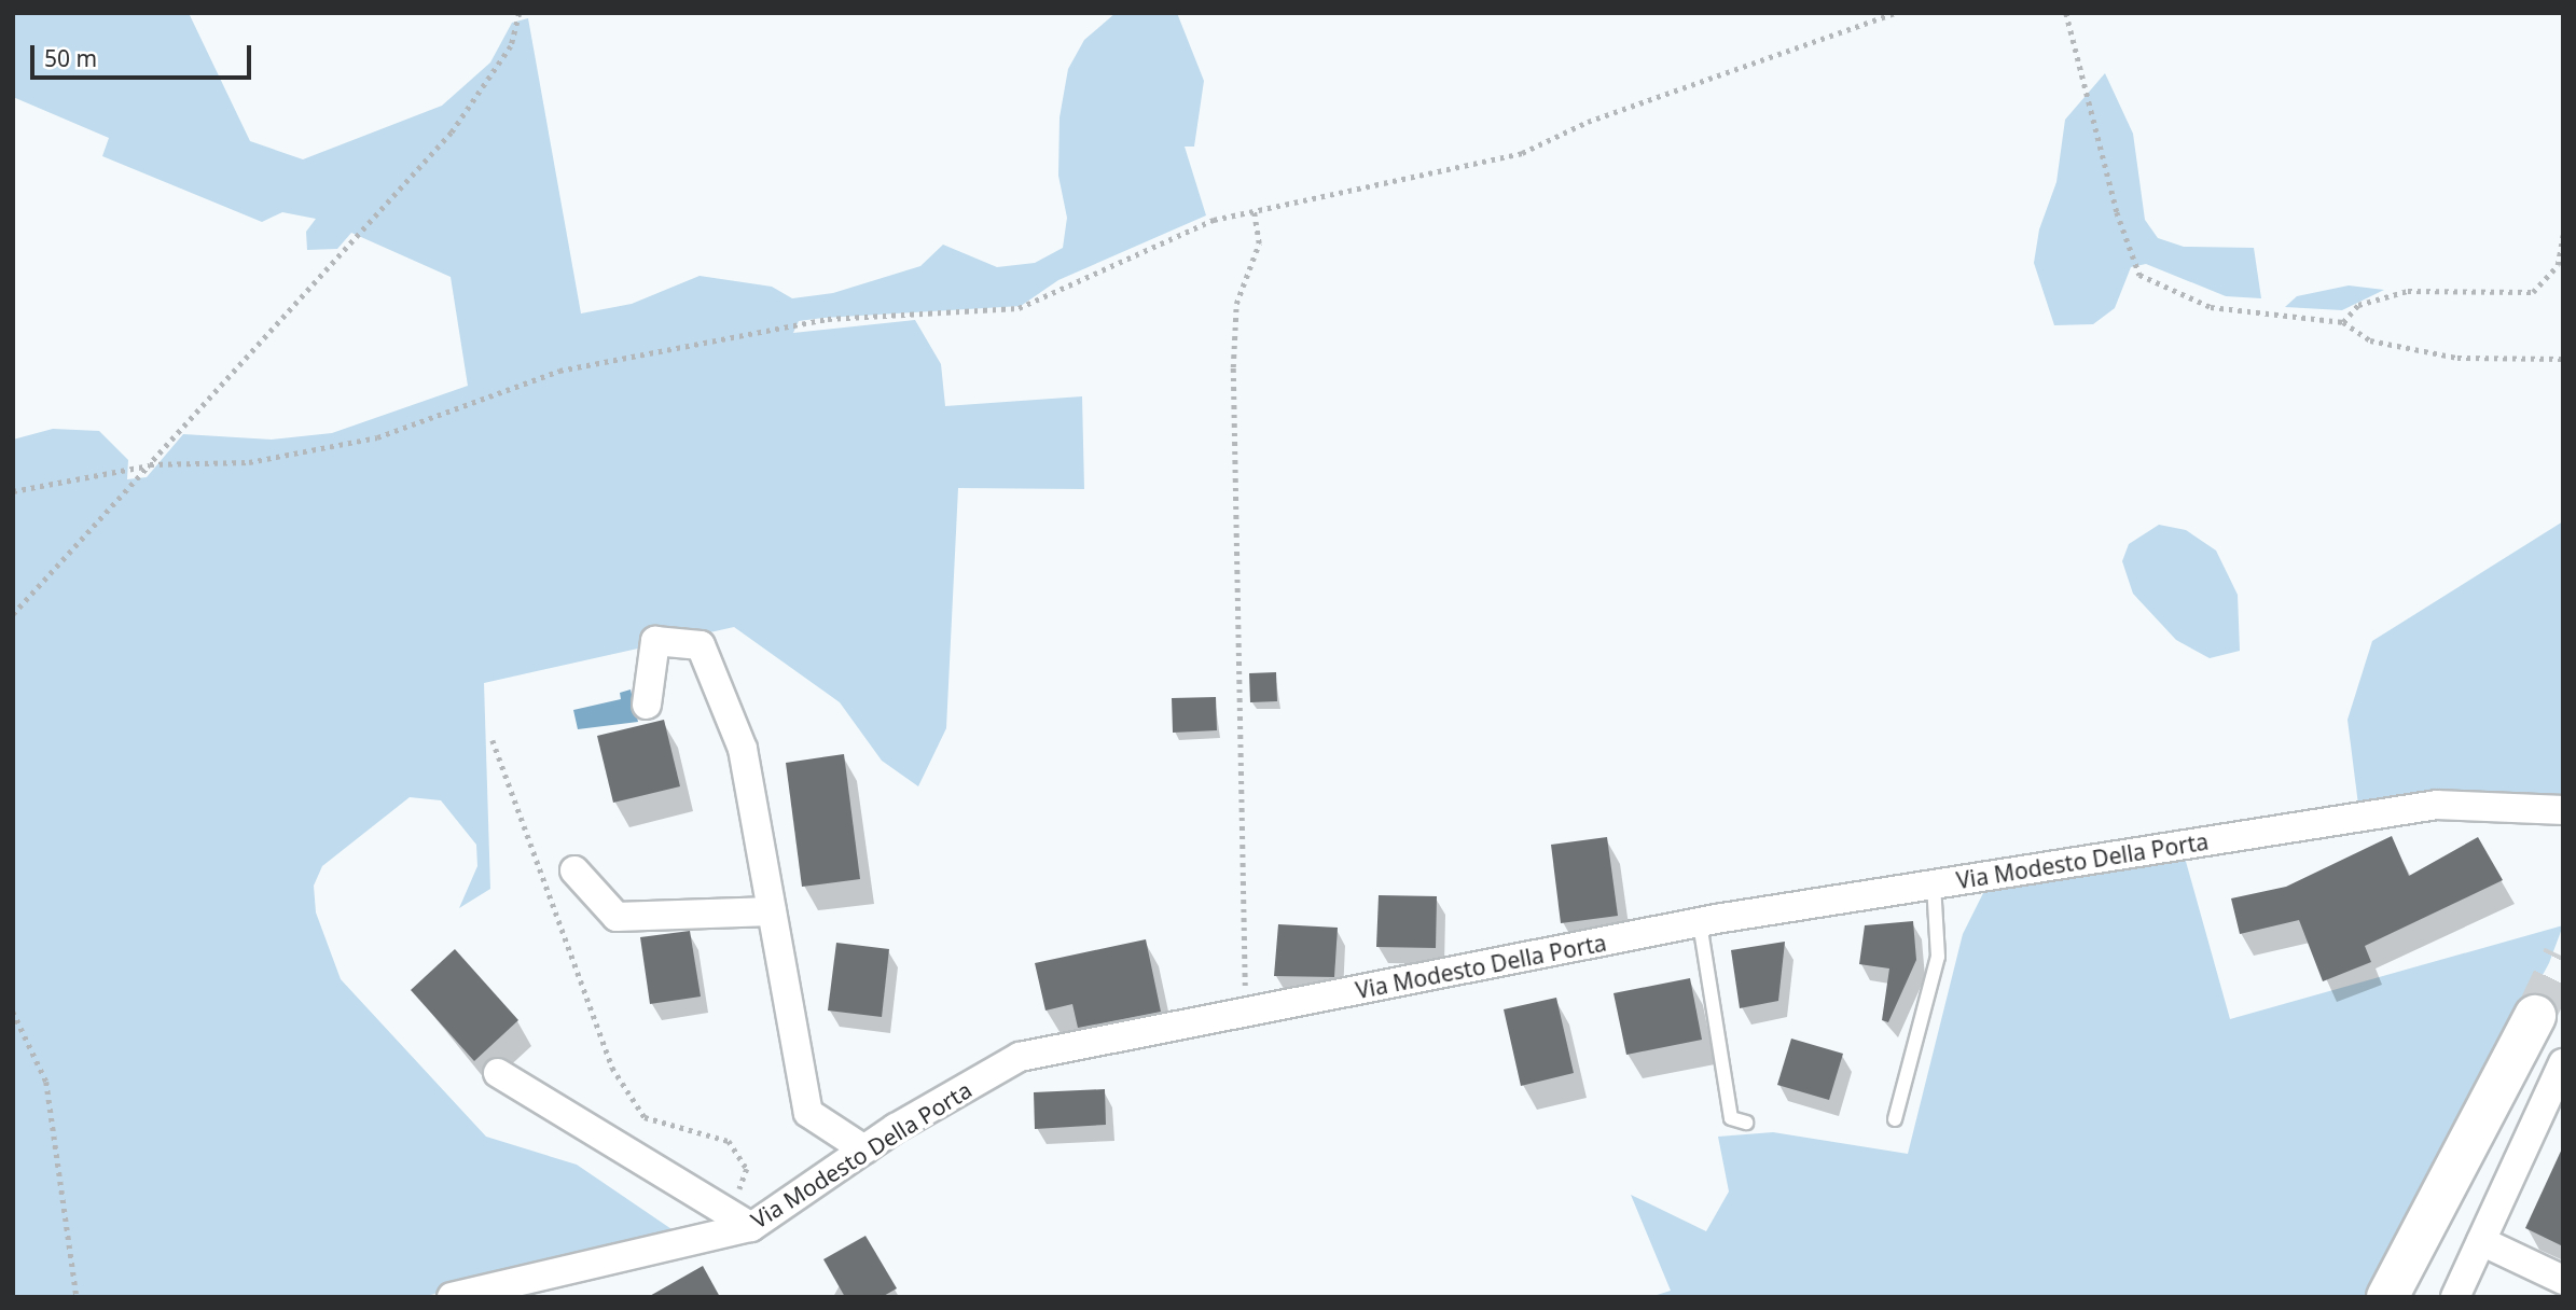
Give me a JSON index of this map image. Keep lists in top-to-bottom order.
{
  "streets": {
    "street": ["Via Modesto Della Porta"]
  },
  "scale_bar": "50 m"
}
